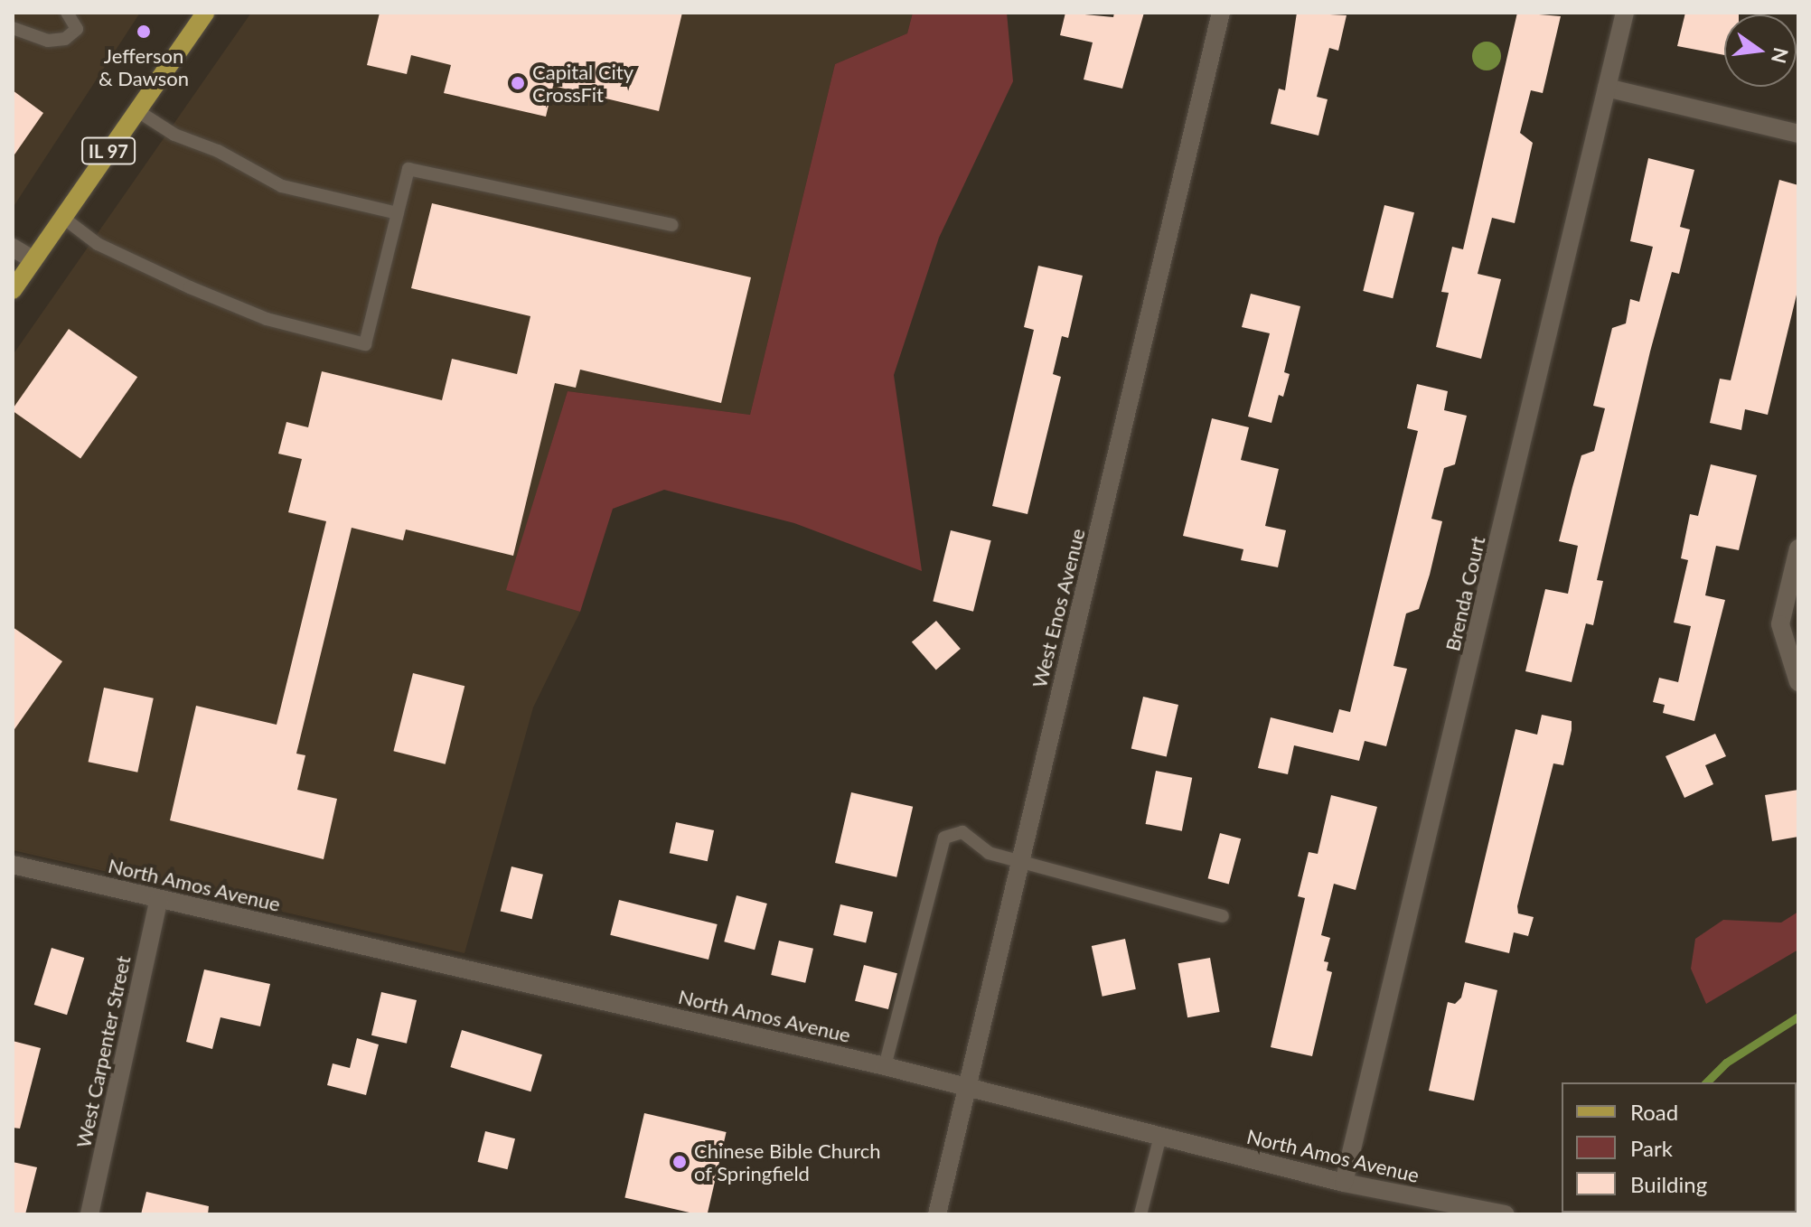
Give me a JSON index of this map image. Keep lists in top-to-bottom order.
{
  "streets": {
    "main road": ["IL 97"],
    "street": [
      "Brenda Court",
      "West Enos Avenue",
      "North Amos Avenue",
      "West Carpenter Street"
    ]
  },
  "crossings": [
    ["Brenda Court", "North Amos Avenue"],
    ["West Enos Avenue", "North Amos Avenue"],
    ["North Amos Avenue", "West Carpenter Street"]
  ],
  "places": ["Jefferson & Dawson", "Capital City CrossFit", "Chinese Bible Church of Springfield"],
  "legend": ["Road", "Park", "Building"],
  "north": "right"
}
